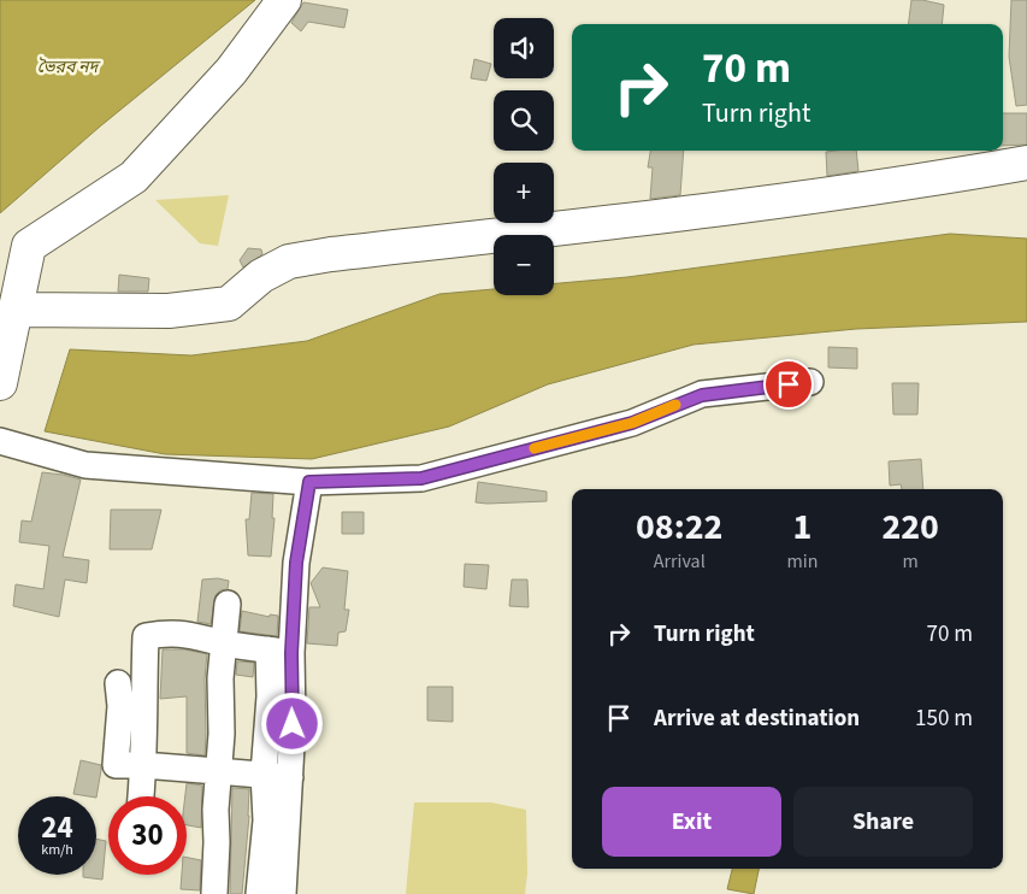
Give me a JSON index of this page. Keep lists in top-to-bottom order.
{
  "water": ["ভৈরব নদ"],
  "page": {
    "map_buttons": ["+", "−"],
    "turn": ["70 m", "Turn right"],
    "eta": [
      "08:22",
      "Arrival",
      "1",
      "min",
      "220",
      "m"
    ],
    "list": [
      {
        "name": "Turn right",
        "value": "70 m"
      },
      {
        "name": "Arrive at destination",
        "value": "150 m"
      }
    ],
    "buttons": ["Exit", "Share"],
    "speed": "24 km/h",
    "limit": "30"
  }
}
